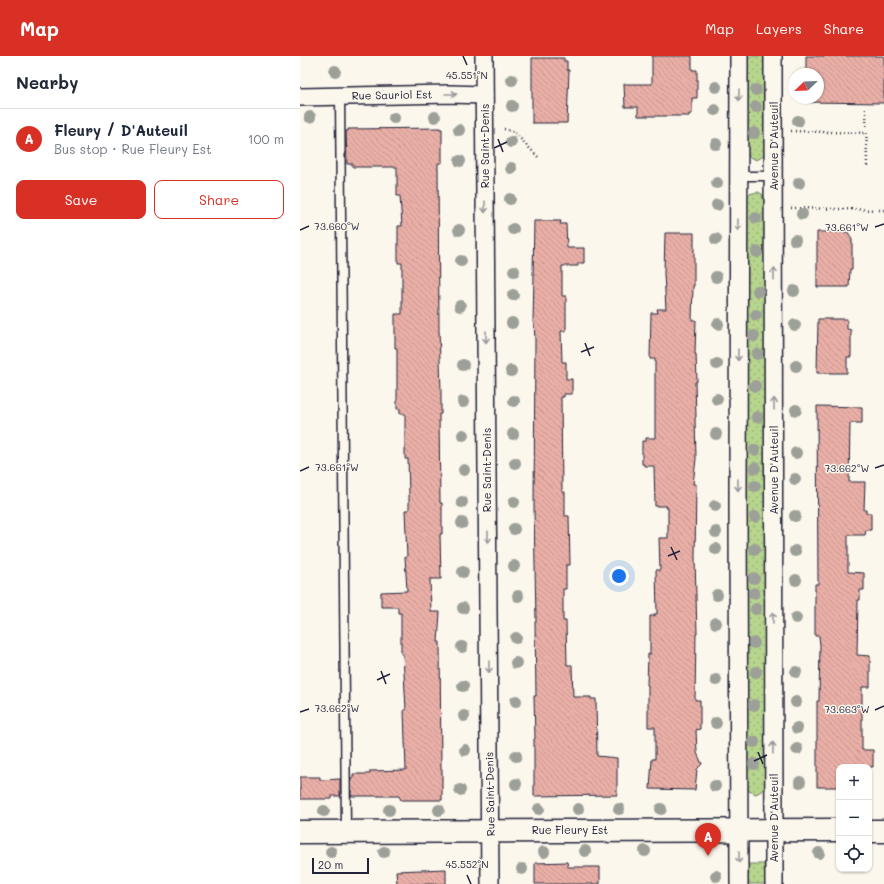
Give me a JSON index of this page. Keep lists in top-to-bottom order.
{
  "streets": {
    "street": [
      "Rue Sauriol Est",
      "Rue Saint-Denis",
      "Avenue D'Auteuil",
      "Rue Fleury Est"
    ]
  },
  "crossings": [
    ["Rue Sauriol Est", "Rue Saint-Denis"],
    ["Rue Saint-Denis", "Rue Fleury Est"],
    ["Avenue D'Auteuil", "Rue Fleury Est"]
  ],
  "one_way": ["Rue Sauriol Est", "Rue Saint-Denis"],
  "scale_bar": "20 m",
  "north": "bottom left",
  "page": {
    "header": "Map",
    "nav": ["Map", "Layers", "Share"],
    "heading": "Nearby",
    "list": [
      {
        "mark": "A",
        "name": "Fleury / D'Auteuil",
        "note": "Bus stop · Rue Fleury Est",
        "value": "100 m"
      }
    ],
    "buttons": ["Save", "Share"],
    "map_buttons": ["+", "−"],
    "pins": "A",
    "scale": "20 m"
  },
  "coordinates": [
    "45.551°N",
    "73.660°W",
    "73.661°W",
    "73.662°W",
    "73.663°W",
    "45.552°N"
  ]
}
